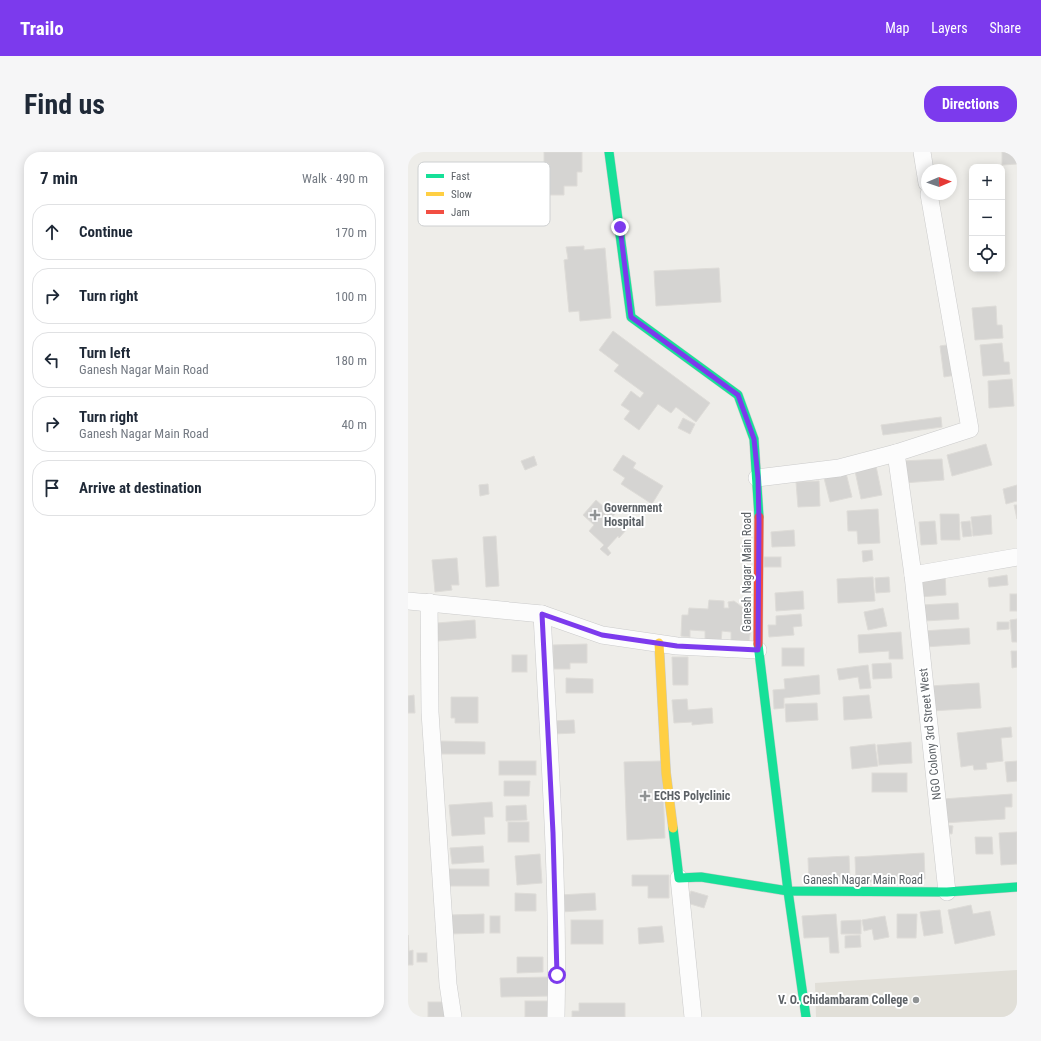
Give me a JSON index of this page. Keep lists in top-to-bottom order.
{
  "streets": {
    "street": ["Ganesh Nagar Main Road", "NGO Colony 3rd Street West"]
  },
  "crossings": [
    ["Ganesh Nagar Main Road", "NGO Colony 3rd Street West"]
  ],
  "places": {
    "health": ["Government Hospital", "ECHS Polyclinic"],
    "other": ["V. O. Chidambaram College"]
  },
  "legend": ["Fast", "Slow", "Jam"],
  "north": "right",
  "page": {
    "header": "Trailo",
    "nav": ["Map", "Layers", "Share"],
    "buttons": "Directions",
    "title": "Find us",
    "heading": ["7 min", "Walk · 490 m"],
    "map_buttons": ["+", "−"],
    "list": [
      ["Continue", "170 m"],
      ["Turn right", "100 m"],
      ["Turn left", "Ganesh Nagar Main Road", "180 m"],
      ["Turn right", "Ganesh Nagar Main Road", "40 m"],
      "Arrive at destination"
    ]
  }
}
